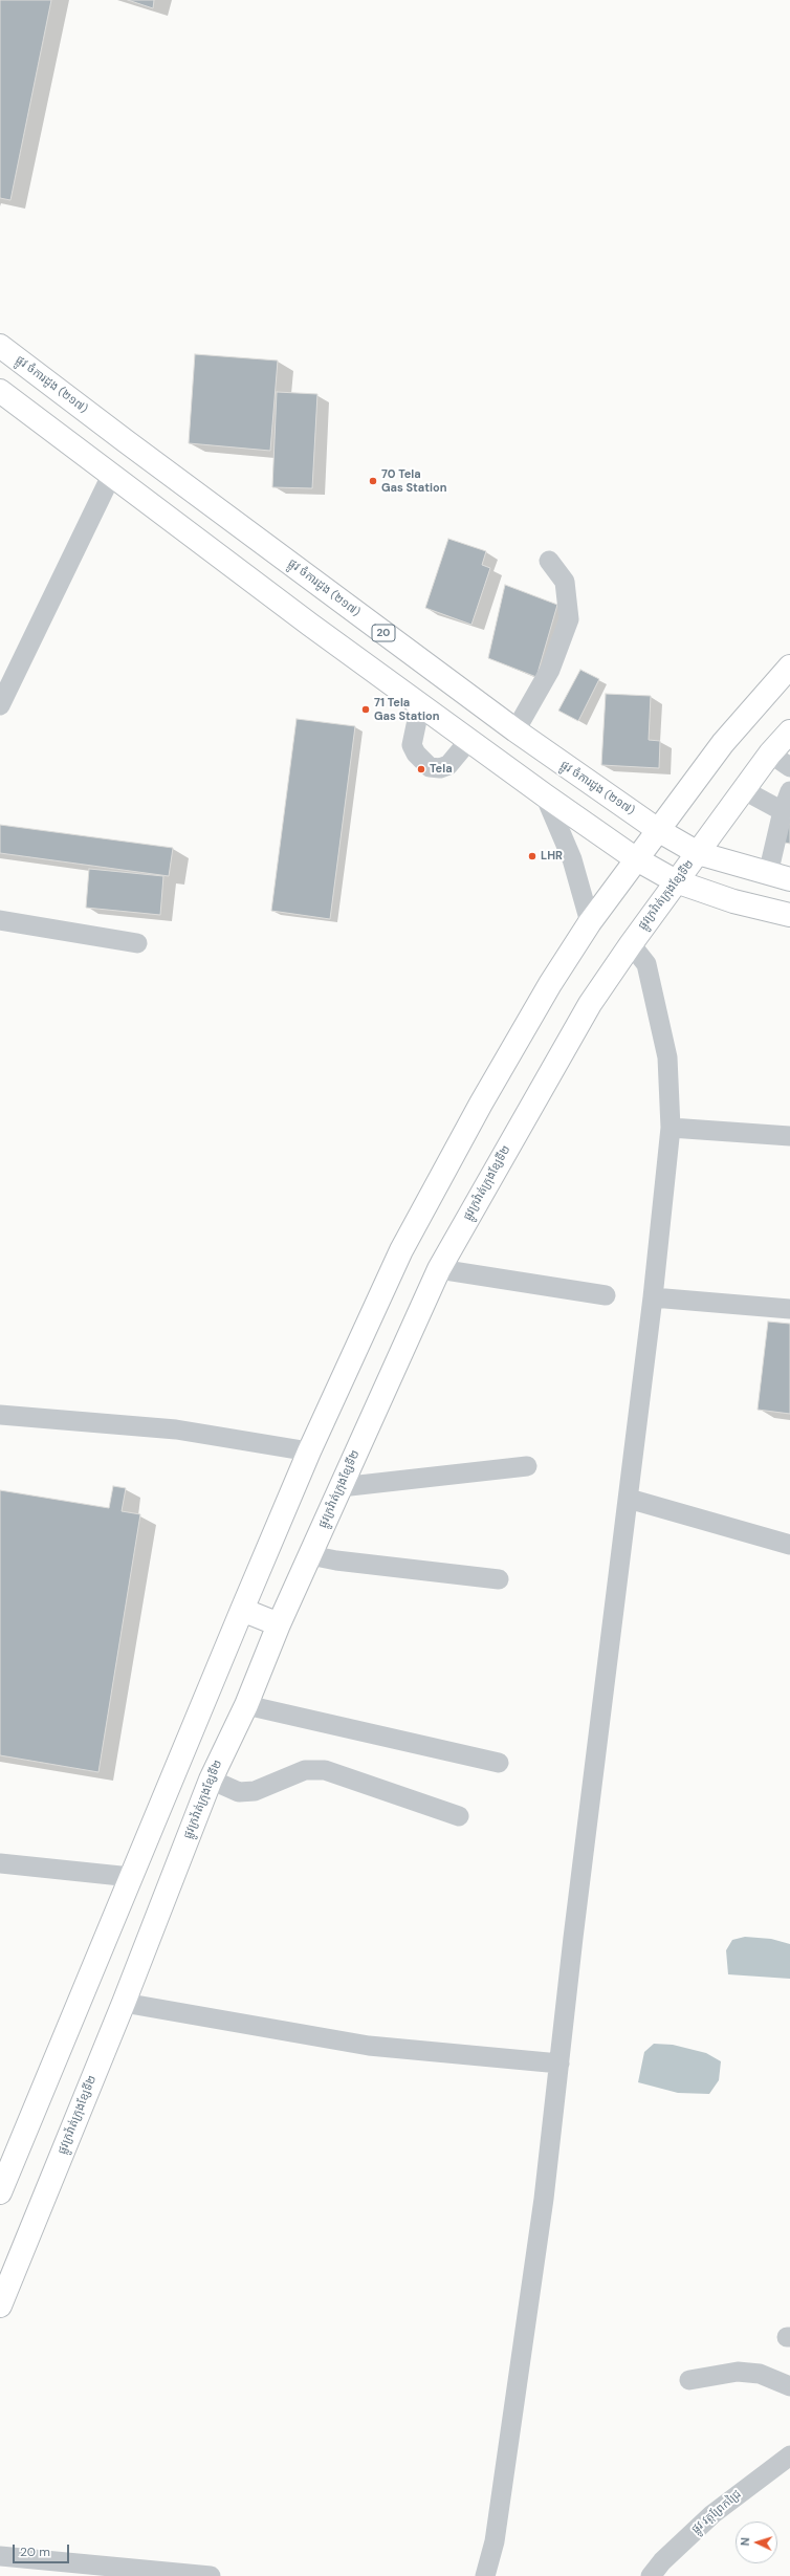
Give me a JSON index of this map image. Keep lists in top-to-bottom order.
{
  "streets": {
    "main road": ["ផ្លូវ ចំការដូង (២១៧)", "20", "ផ្លូវក្រវ៉ាត់ក្រុងខ្សែទី២"],
    "street": ["ផ្លូវ វត្តព្រែកជ្រៃ"]
  },
  "crossings": [
    ["ផ្លូវ ចំការដូង (២១៧)", "ផ្លូវក្រវ៉ាត់ក្រុងខ្សែទី២"]
  ],
  "places": [
    "70 Tela Gas Station",
    "71 Tela Gas Station",
    "Tela",
    "LHR"
  ],
  "scale_bar": "20 m",
  "north": "left"
}
